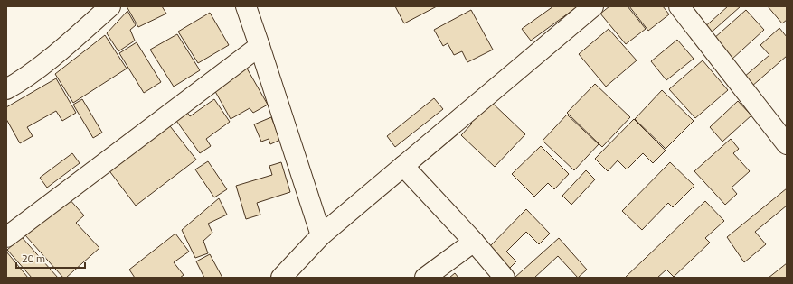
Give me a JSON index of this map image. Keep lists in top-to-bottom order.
{
  "scale_bar": "20 m"
}
